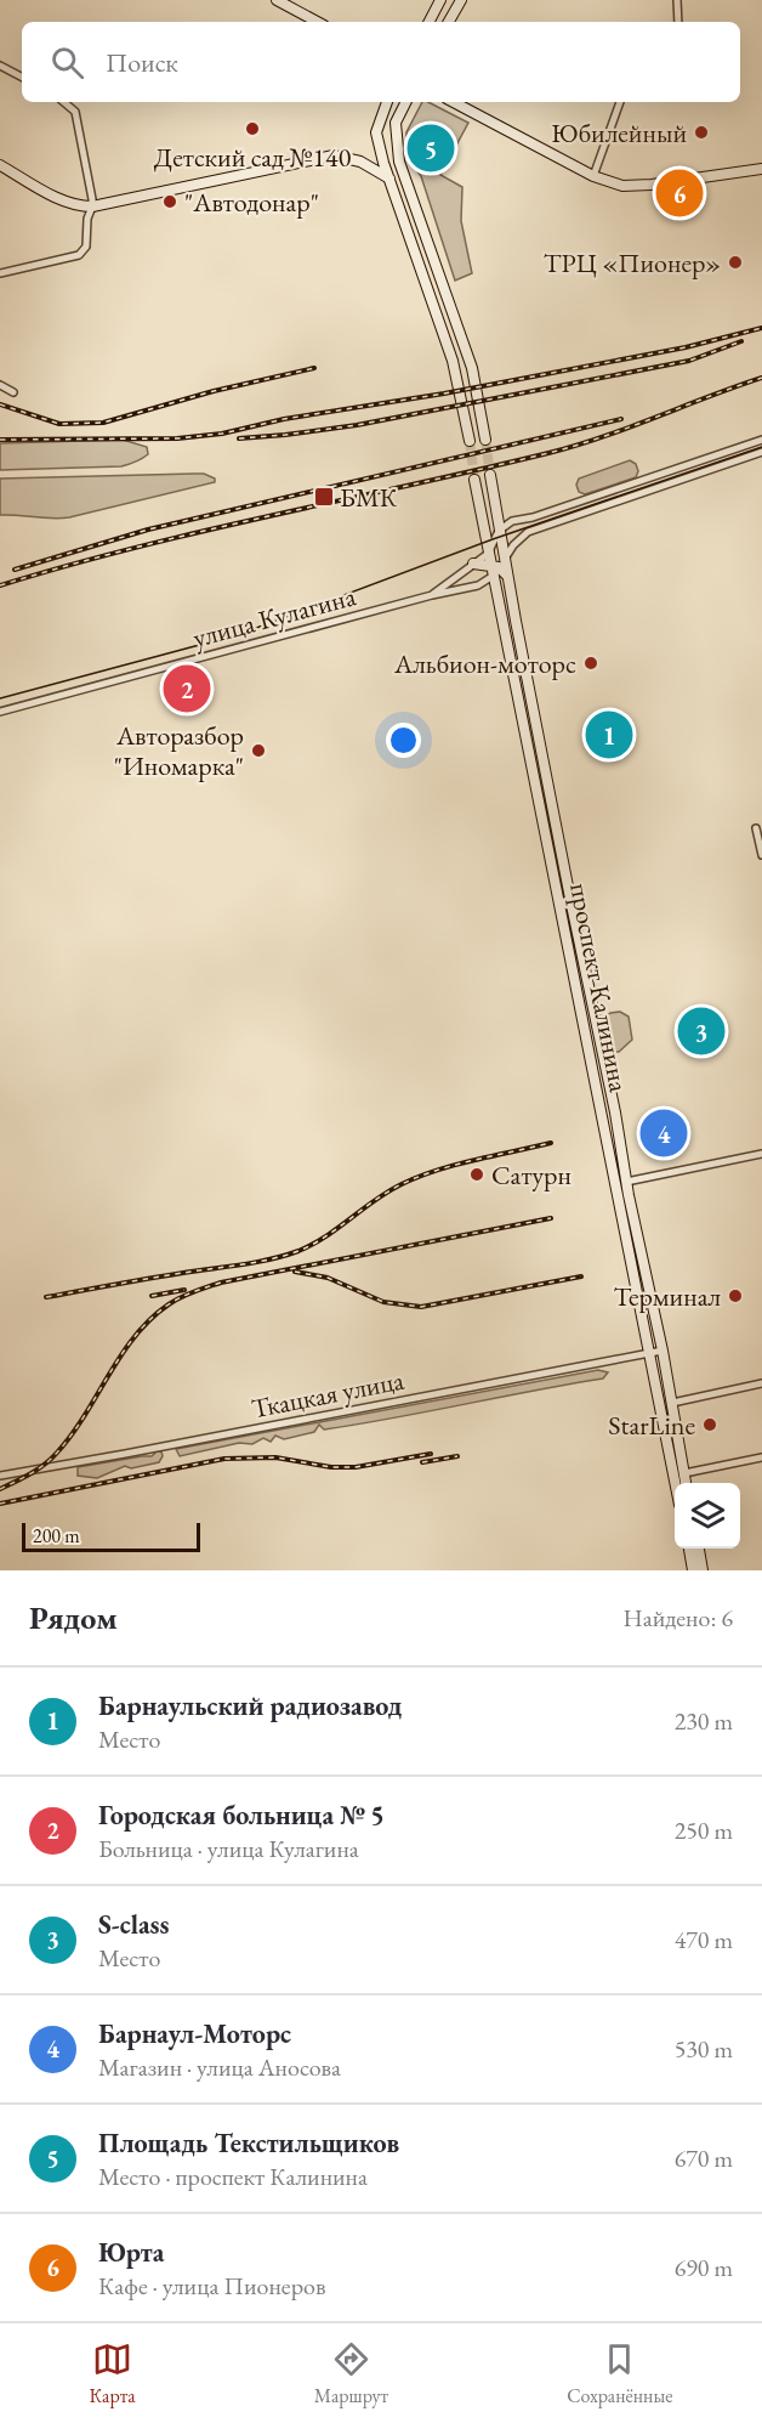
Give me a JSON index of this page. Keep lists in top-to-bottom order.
{
  "streets": {
    "main road": ["проспект Калинина"],
    "street": ["улица Кулагина", "Ткацкая улица"]
  },
  "crossings": [
    ["улица Кулагина", "проспект Калинина"],
    ["проспект Калинина", "Ткацкая улица"]
  ],
  "places": {
    "other": [
      "Детский сад №140",
      "Юбилейный",
      "\"Автодонар\"",
      "ТРЦ «Пионер»",
      "Альбион-моторс",
      "Авторазбор \"Иномарка\"",
      "Сатурн",
      "Терминал",
      "StarLine"
    ],
    "transit": ["БМК"]
  },
  "scale_bar": "200 m",
  "page": {
    "search": "Поиск",
    "pins": [
      "5",
      "6",
      "2",
      "1",
      "3",
      "4"
    ],
    "scale": "200 m",
    "heading": ["Рядом", "Найдено: 6"],
    "list": [
      {
        "mark": "1",
        "name": "Барнаульский радиозавод",
        "note": "Место",
        "value": "230 m"
      },
      {
        "mark": "2",
        "name": "Городская больница № 5",
        "note": "Больница · улица Кулагина",
        "value": "250 m"
      },
      {
        "mark": "3",
        "name": "S-class",
        "note": "Место",
        "value": "470 m"
      },
      {
        "mark": "4",
        "name": "Барнаул-Моторс",
        "note": "Магазин · улица Аносова",
        "value": "530 m"
      },
      {
        "mark": "5",
        "name": "Площадь Текстильщиков",
        "note": "Место · проспект Калинина",
        "value": "670 m"
      },
      {
        "mark": "6",
        "name": "Юрта",
        "note": "Кафе · улица Пионеров",
        "value": "690 m"
      }
    ],
    "nav": ["Карта", "Маршрут", "Сохранённые"]
  }
}
